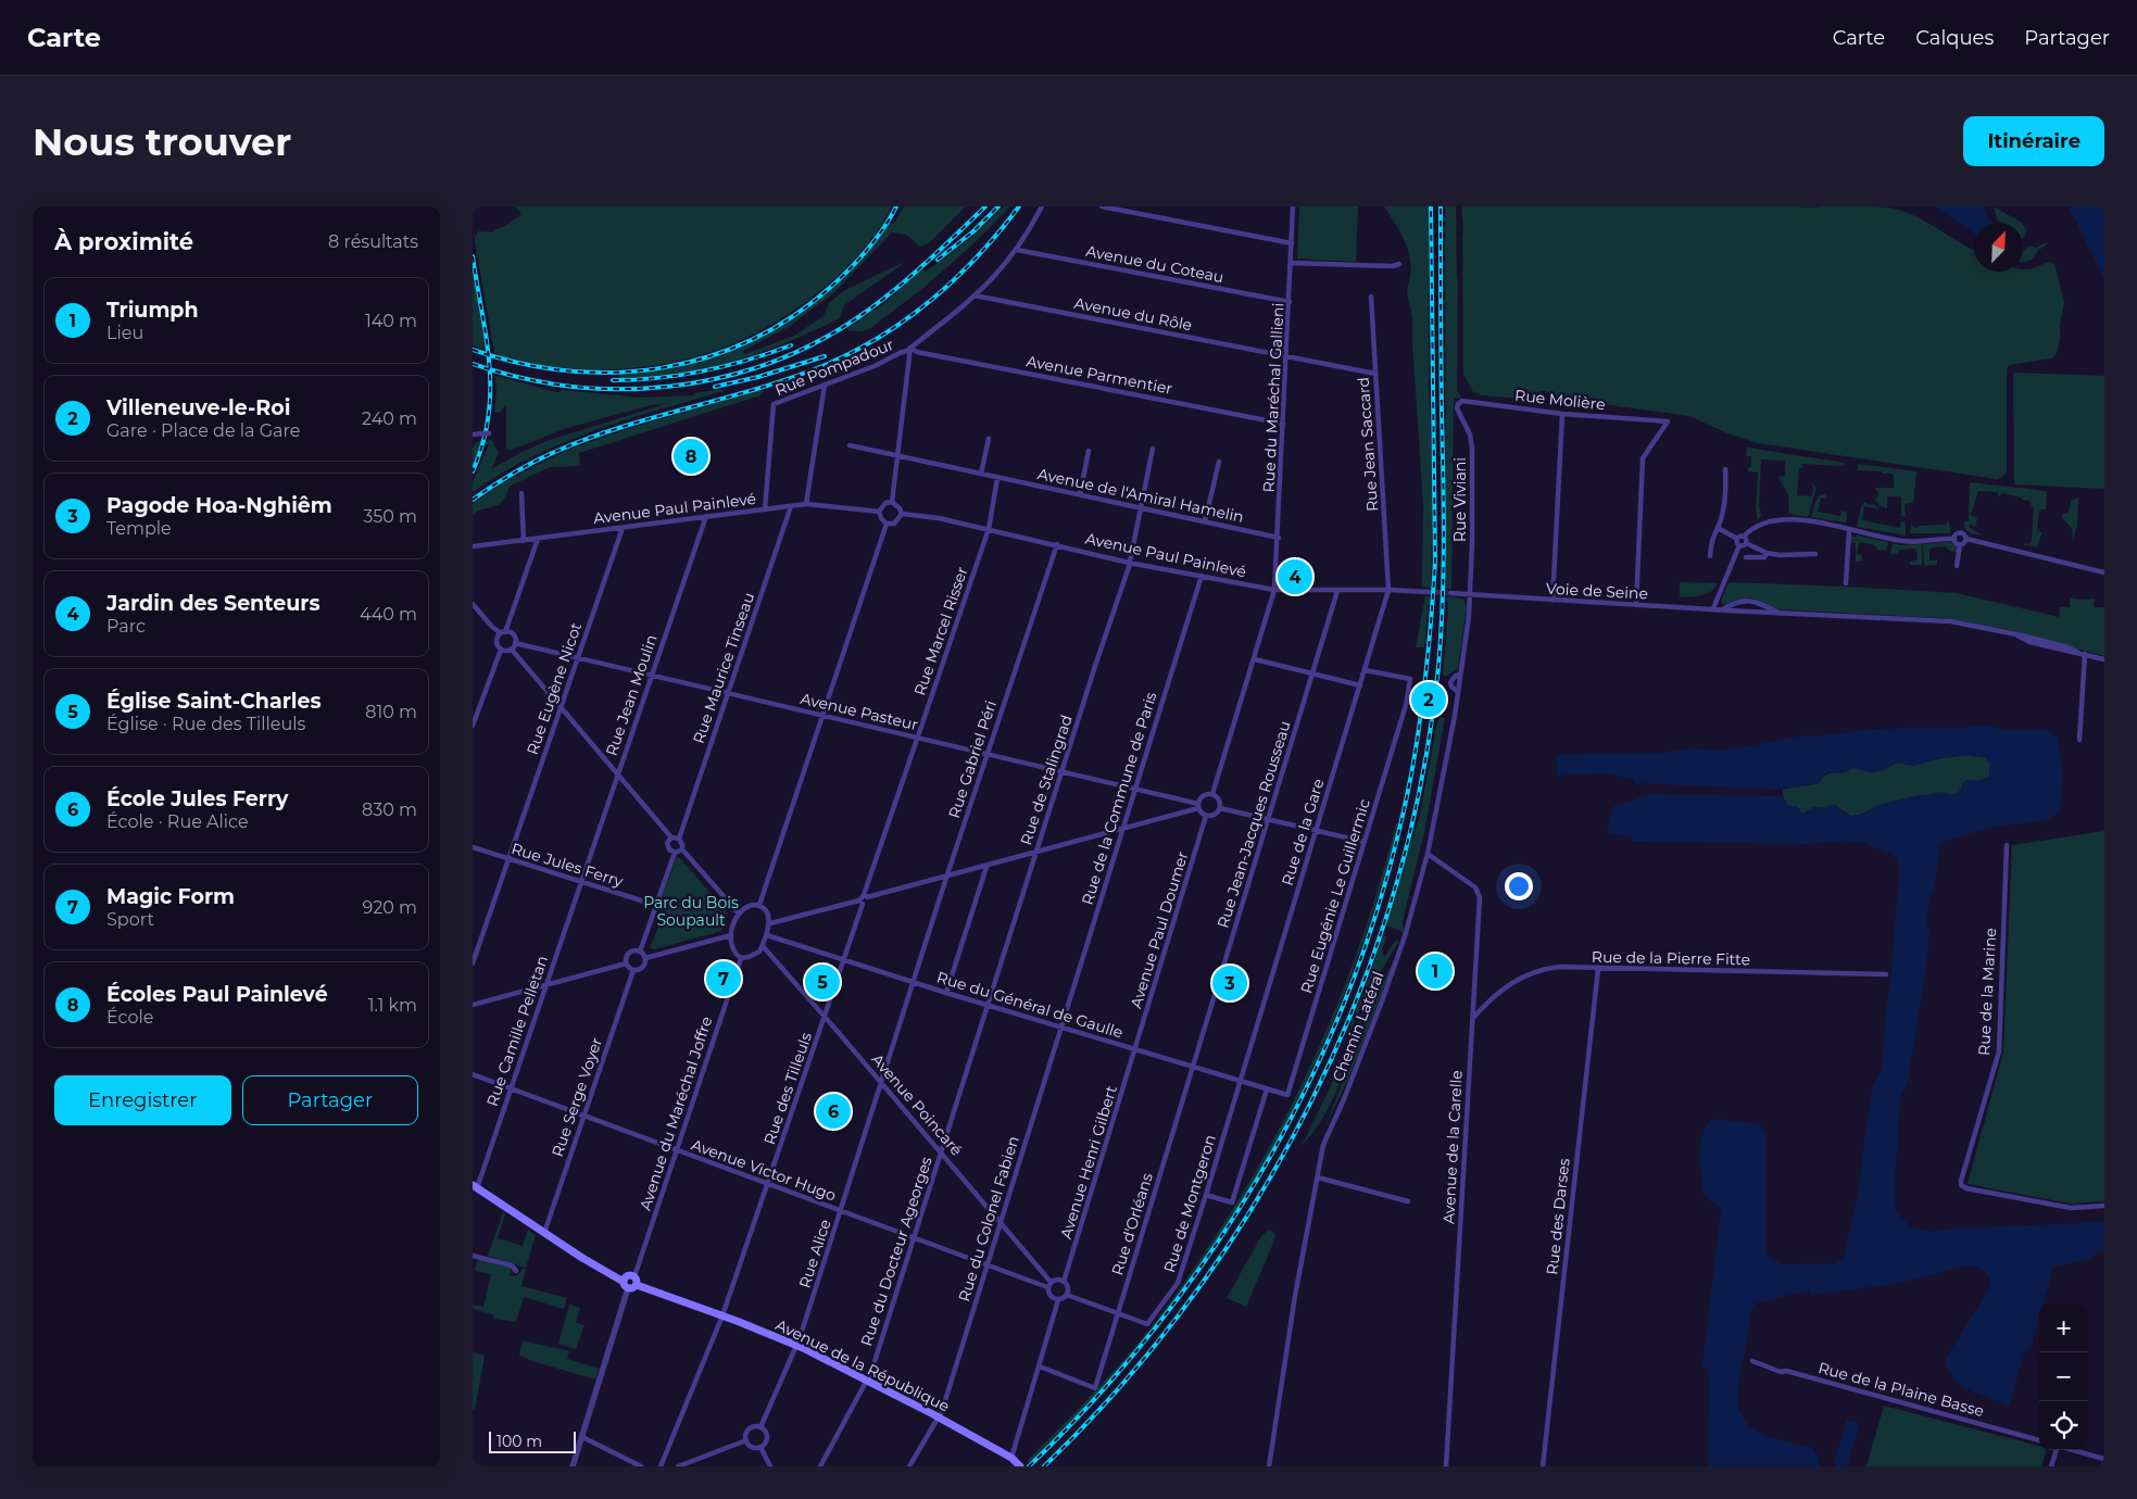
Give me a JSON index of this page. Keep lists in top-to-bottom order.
{
  "streets": {
    "main road": ["Avenue de la République"],
    "street": [
      "Avenue du Coteau",
      "Avenue du Rôle",
      "Rue Pompadour",
      "Avenue Parmentier",
      "Rue du Maréchal Gallieni",
      "Rue Molière",
      "Rue Jean Saccard",
      "Avenue de l'Amiral Hamelin",
      "Rue Viviani",
      "Avenue Paul Painlevé",
      "Voie de Seine",
      "Rue Marcel Risser",
      "Rue Maurice Tinseau",
      "Rue Eugène Nicot",
      "Rue Jean Moulin",
      "Avenue Pasteur",
      "Rue Gabriel Péri",
      "Rue de Stalingrad",
      "Rue de la Commune de Paris",
      "Rue Jean-Jacques Rousseau",
      "Rue de la Gare",
      "Rue Jules Ferry",
      "Rue Eugénie Le Guillermic",
      "Avenue Paul Doumer",
      "Rue de la Pierre Fitte",
      "Rue de la Marine",
      "Rue du Général de Gaulle",
      "Chemin Latéral",
      "Rue Camille Pelletan",
      "Rue des Tilleuls",
      "Rue Serge Voyer",
      "Avenue Poincaré",
      "Avenue du Maréchal Joffre",
      "Avenue de la Carelle",
      "Avenue Henri Gilbert",
      "Avenue Victor Hugo",
      "Rue de Montgeron",
      "Rue des Darses",
      "Rue du Colonel Fabien",
      "Rue d'Orléans",
      "Rue du Docteur Ageorges",
      "Rue Alice",
      "Rue de la Plaine Basse"
    ]
  },
  "crossings": [
    ["Avenue du Coteau", "Rue Pompadour"],
    ["Avenue du Coteau", "Rue du Maréchal Gallieni"],
    ["Avenue du Rôle", "Rue Pompadour"],
    ["Avenue du Rôle", "Rue du Maréchal Gallieni"],
    ["Avenue du Rôle", "Rue Jean Saccard"],
    ["Rue Pompadour", "Avenue Parmentier"],
    ["Rue Pompadour", "Avenue Paul Painlevé"],
    ["Avenue Parmentier", "Rue du Maréchal Gallieni"],
    ["Rue du Maréchal Gallieni", "Avenue de l'Amiral Hamelin"],
    ["Rue du Maréchal Gallieni", "Avenue Paul Painlevé"],
    ["Rue Molière", "Rue Viviani"],
    ["Rue Molière", "Voie de Seine"],
    ["Rue Jean Saccard", "Avenue Paul Painlevé"],
    ["Rue Jean Saccard", "Rue de la Gare"],
    ["Avenue de l'Amiral Hamelin", "Rue Marcel Risser"],
    ["Avenue de l'Amiral Hamelin", "Rue de Stalingrad"],
    ["Rue Viviani", "Voie de Seine"],
    ["Rue Viviani", "Chemin Latéral"],
    ["Avenue Paul Painlevé", "Rue Marcel Risser"],
    ["Avenue Paul Painlevé", "Rue Maurice Tinseau"],
    ["Avenue Paul Painlevé", "Rue Eugène Nicot"],
    ["Avenue Paul Painlevé", "Rue Jean Moulin"],
    ["Avenue Paul Painlevé", "Rue Gabriel Péri"],
    ["Avenue Paul Painlevé", "Rue de Stalingrad"],
    ["Avenue Paul Painlevé", "Rue de la Commune de Paris"],
    ["Avenue Paul Painlevé", "Rue Jean-Jacques Rousseau"],
    ["Avenue Paul Painlevé", "Rue de la Gare"],
    ["Voie de Seine", "Chemin Latéral"],
    ["Rue Marcel Risser", "Avenue Pasteur"],
    ["Rue Maurice Tinseau", "Avenue Pasteur"],
    ["Rue Eugène Nicot", "Avenue Pasteur"],
    ["Rue Eugène Nicot", "Rue Jules Ferry"],
    ["Rue Jean Moulin", "Avenue Pasteur"],
    ["Rue Jean Moulin", "Rue Jules Ferry"],
    ["Rue Jean Moulin", "Rue Camille Pelletan"],
    ["Avenue Pasteur", "Rue Gabriel Péri"],
    ["Avenue Pasteur", "Rue de Stalingrad"],
    ["Avenue Pasteur", "Rue de la Commune de Paris"],
    ["Avenue Pasteur", "Avenue Paul Doumer"],
    ["Rue Gabriel Péri", "Rue du Général de Gaulle"],
    ["Rue Gabriel Péri", "Rue Alice"],
    ["Rue de Stalingrad", "Rue du Général de Gaulle"],
    ["Rue de Stalingrad", "Rue du Docteur Ageorges"],
    ["Rue de la Commune de Paris", "Rue du Général de Gaulle"],
    ["Rue de la Commune de Paris", "Rue du Colonel Fabien"],
    ["Rue Jean-Jacques Rousseau", "Rue du Général de Gaulle"],
    ["Rue Jean-Jacques Rousseau", "Rue d'Orléans"],
    ["Rue de la Gare", "Rue Eugénie Le Guillermic"],
    ["Rue de la Gare", "Rue du Général de Gaulle"],
    ["Rue de la Gare", "Rue de Montgeron"],
    ["Rue Jules Ferry", "Rue Camille Pelletan"],
    ["Rue Eugénie Le Guillermic", "Rue du Général de Gaulle"],
    ["Avenue Paul Doumer", "Rue du Général de Gaulle"],
    ["Avenue Paul Doumer", "Avenue Henri Gilbert"],
    ["Rue de la Pierre Fitte", "Avenue de la Carelle"],
    ["Rue de la Pierre Fitte", "Rue des Darses"],
    ["Rue du Général de Gaulle", "Rue des Tilleuls"],
    ["Rue du Général de Gaulle", "Avenue Poincaré"],
    ["Rue du Général de Gaulle", "Avenue du Maréchal Joffre"],
    ["Rue du Général de Gaulle", "Avenue Henri Gilbert"],
    ["Rue du Général de Gaulle", "Rue de Montgeron"],
    ["Rue du Général de Gaulle", "Rue du Colonel Fabien"],
    ["Rue du Général de Gaulle", "Rue d'Orléans"],
    ["Rue du Général de Gaulle", "Rue du Docteur Ageorges"],
    ["Rue du Général de Gaulle", "Rue Alice"],
    ["Chemin Latéral", "Avenue de la Carelle"],
    ["Rue Camille Pelletan", "Avenue Victor Hugo"],
    ["Rue Camille Pelletan", "Avenue de la République"],
    ["Rue des Tilleuls", "Avenue Poincaré"],
    ["Rue des Tilleuls", "Avenue Victor Hugo"],
    ["Rue des Tilleuls", "Avenue de la République"],
    ["Rue Serge Voyer", "Avenue Victor Hugo"],
    ["Rue Serge Voyer", "Avenue de la République"],
    ["Avenue Poincaré", "Avenue du Maréchal Joffre"],
    ["Avenue Poincaré", "Avenue Henri Gilbert"],
    ["Avenue Poincaré", "Avenue Victor Hugo"],
    ["Avenue Poincaré", "Rue du Colonel Fabien"],
    ["Avenue Poincaré", "Rue du Docteur Ageorges"],
    ["Avenue Poincaré", "Rue Alice"],
    ["Avenue du Maréchal Joffre", "Avenue Victor Hugo"],
    ["Avenue Henri Gilbert", "Avenue Victor Hugo"],
    ["Avenue Victor Hugo", "Rue du Colonel Fabien"],
    ["Avenue Victor Hugo", "Rue du Docteur Ageorges"],
    ["Avenue Victor Hugo", "Rue Alice"],
    ["Rue de Montgeron", "Rue d'Orléans"],
    ["Rue du Colonel Fabien", "Avenue de la République"],
    ["Rue du Docteur Ageorges", "Avenue de la République"],
    ["Rue Alice", "Avenue de la République"]
  ],
  "parks": ["Parc du Bois Soupault"],
  "scale_bar": "100 m",
  "north": "top right",
  "page": {
    "header": "Carte",
    "nav": ["Carte", "Calques", "Partager"],
    "buttons": [
      "Itinéraire",
      ["Enregistrer", "Partager"]
    ],
    "title": "Nous trouver",
    "heading": ["À proximité", "8 résultats"],
    "list": [
      {
        "mark": "1",
        "name": "Triumph",
        "note": "Lieu",
        "value": "140 m"
      },
      {
        "mark": "2",
        "name": "Villeneuve-le-Roi",
        "note": "Gare · Place de la Gare",
        "value": "240 m"
      },
      {
        "mark": "3",
        "name": "Pagode Hoa-Nghiêm",
        "note": "Temple",
        "value": "350 m"
      },
      {
        "mark": "4",
        "name": "Jardin des Senteurs",
        "note": "Parc",
        "value": "440 m"
      },
      {
        "mark": "5",
        "name": "Église Saint-Charles",
        "note": "Église · Rue des Tilleuls",
        "value": "810 m"
      },
      {
        "mark": "6",
        "name": "École Jules Ferry",
        "note": "École · Rue Alice",
        "value": "830 m"
      },
      {
        "mark": "7",
        "name": "Magic Form",
        "note": "Sport",
        "value": "920 m"
      },
      {
        "mark": "8",
        "name": "Écoles Paul Painlevé",
        "note": "École",
        "value": "1.1 km"
      }
    ],
    "pins": [
      "8",
      "4",
      "2",
      "1",
      "7",
      "5",
      "3",
      "6"
    ],
    "map_buttons": ["+", "−"],
    "scale": "100 m"
  }
}
